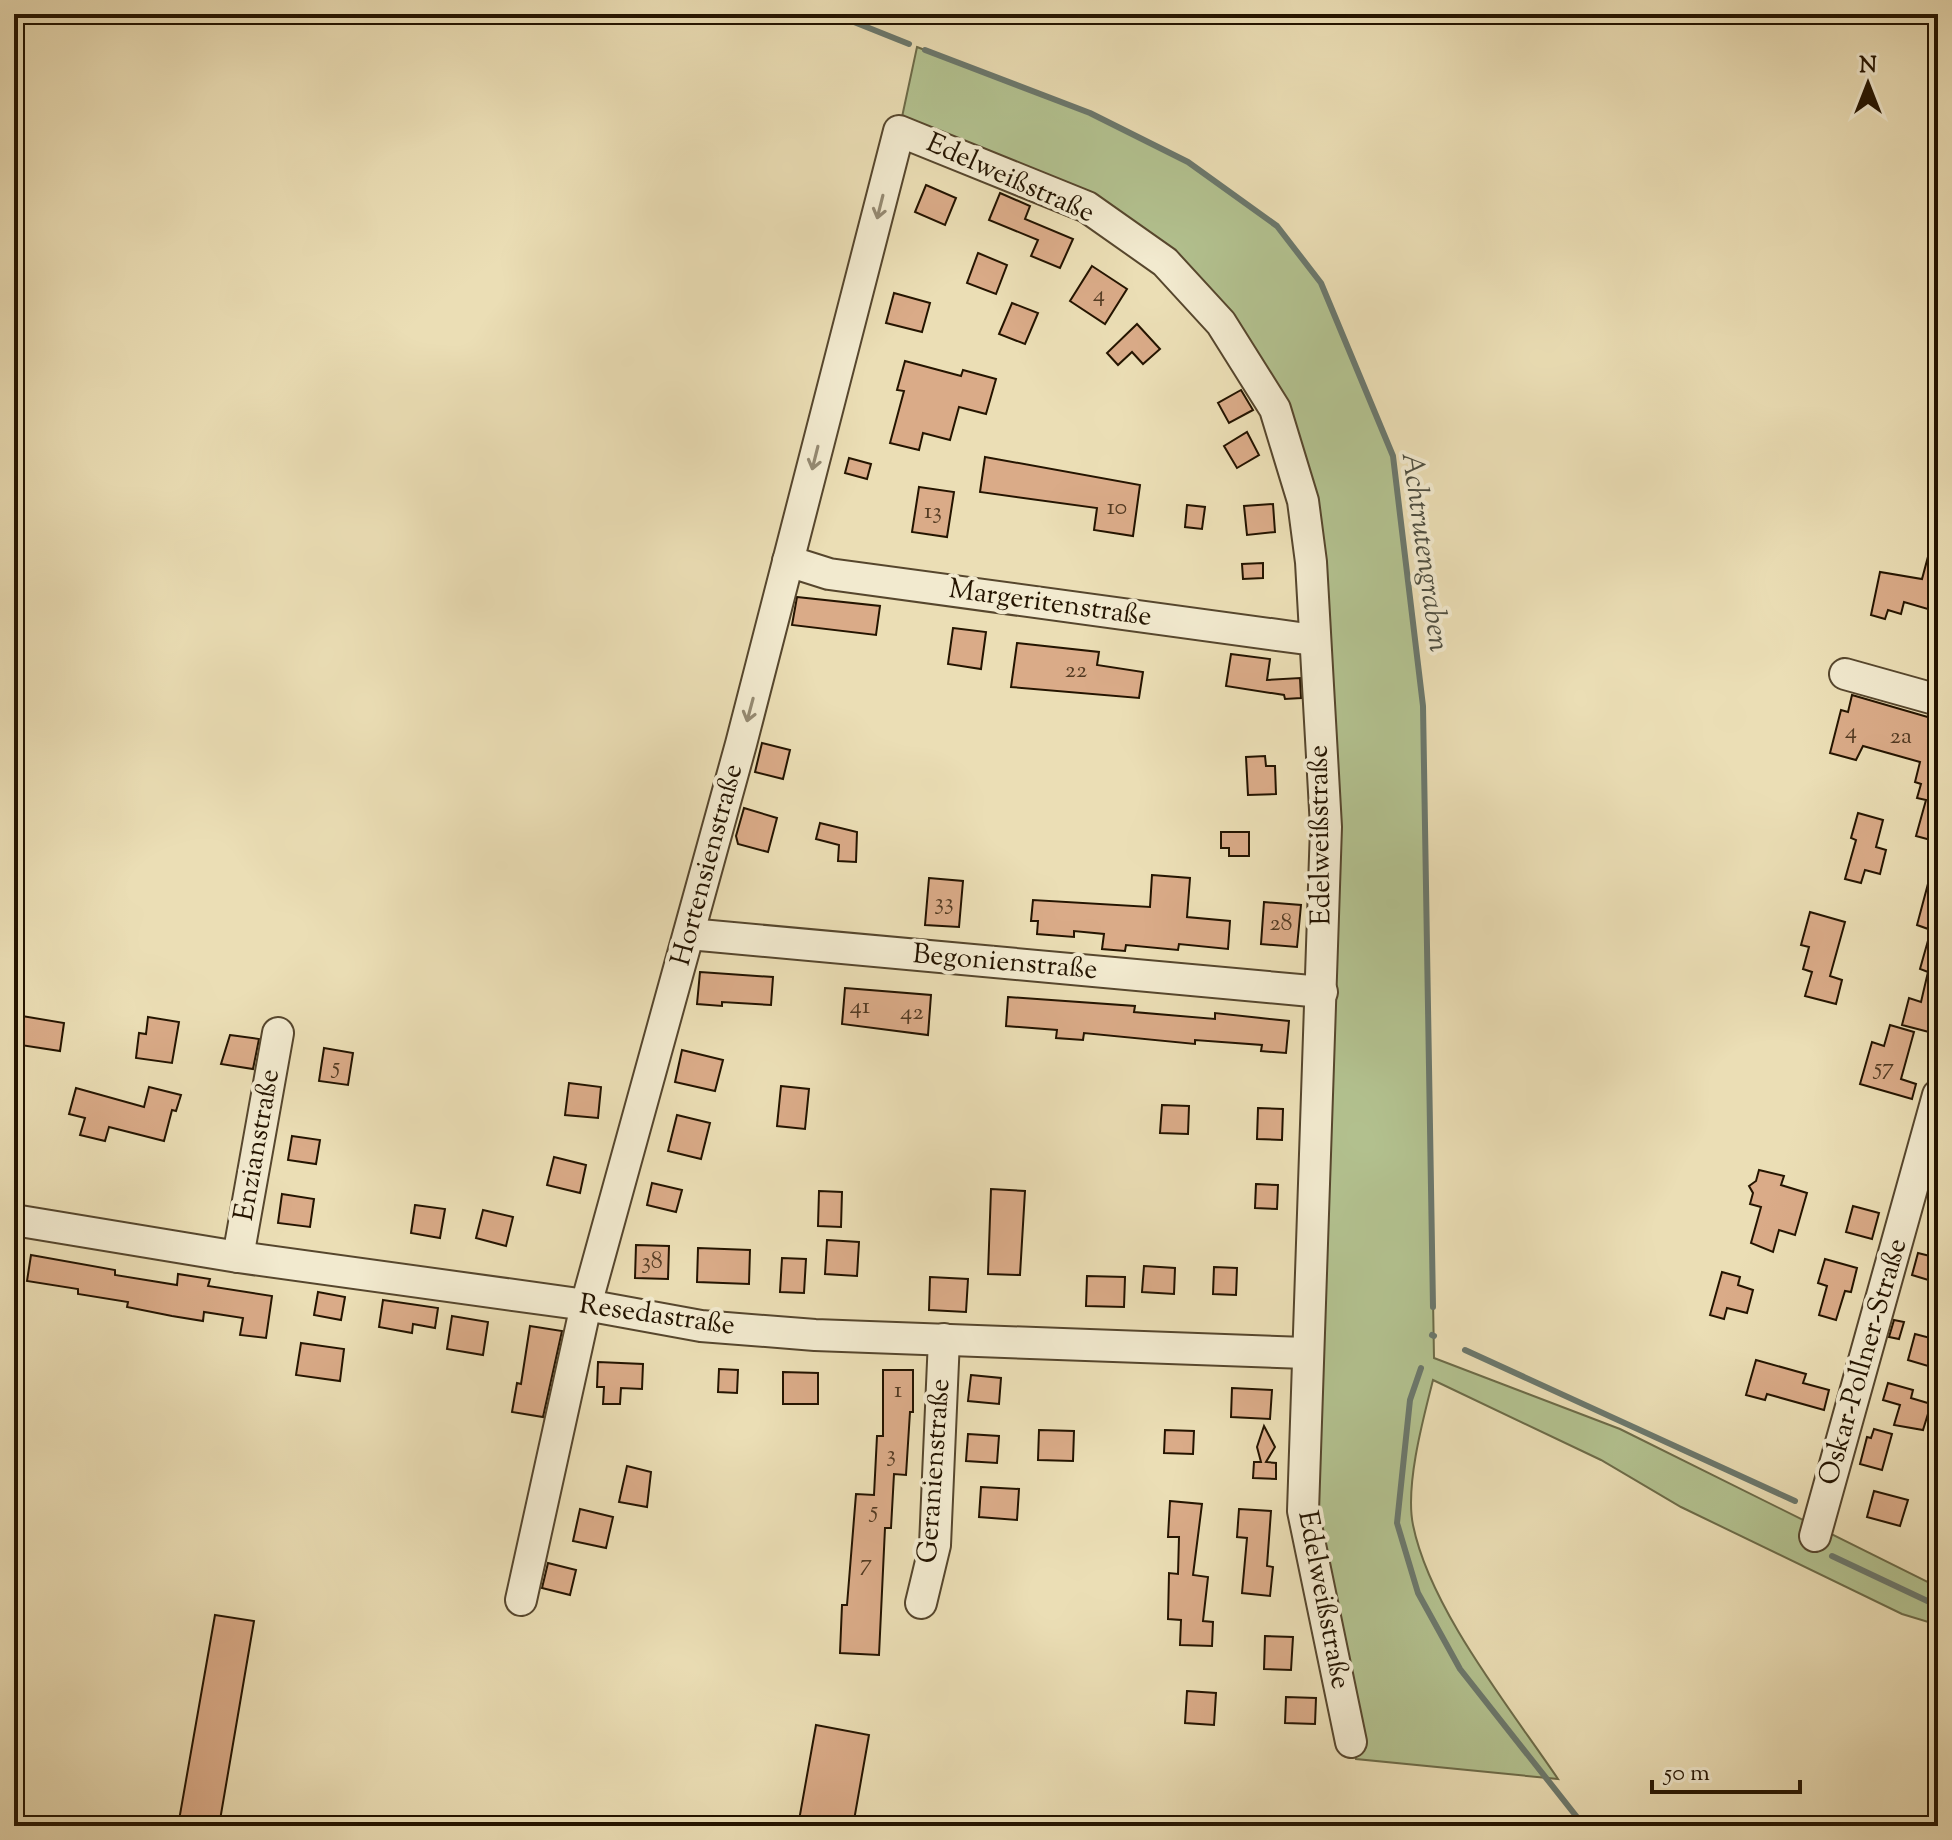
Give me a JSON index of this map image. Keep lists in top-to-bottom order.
{
  "streets": {
    "street": [
      "Edelweißstraße",
      "Margeritenstraße",
      "Hortensienstraße",
      "Begonienstraße",
      "Enzianstraße",
      "Resedastraße",
      "Oskar-Pollner-Straße",
      "Geranienstraße"
    ]
  },
  "crossings": [
    ["Edelweißstraße", "Margeritenstraße"],
    ["Edelweißstraße", "Hortensienstraße"],
    ["Edelweißstraße", "Begonienstraße"],
    ["Edelweißstraße", "Resedastraße"],
    ["Margeritenstraße", "Hortensienstraße"],
    ["Hortensienstraße", "Begonienstraße"],
    ["Hortensienstraße", "Resedastraße"],
    ["Enzianstraße", "Resedastraße"],
    ["Resedastraße", "Geranienstraße"]
  ],
  "one_way": ["Hortensienstraße"],
  "water": ["Achtrutengraben"],
  "house_numbers": [
    "4",
    "10",
    "13",
    "22",
    "4",
    "2a",
    "33",
    "28",
    "41",
    "42",
    "5",
    "57",
    "38",
    "1",
    "3",
    "5",
    "7"
  ],
  "scale_bar": "50 m",
  "north": "top"
}
